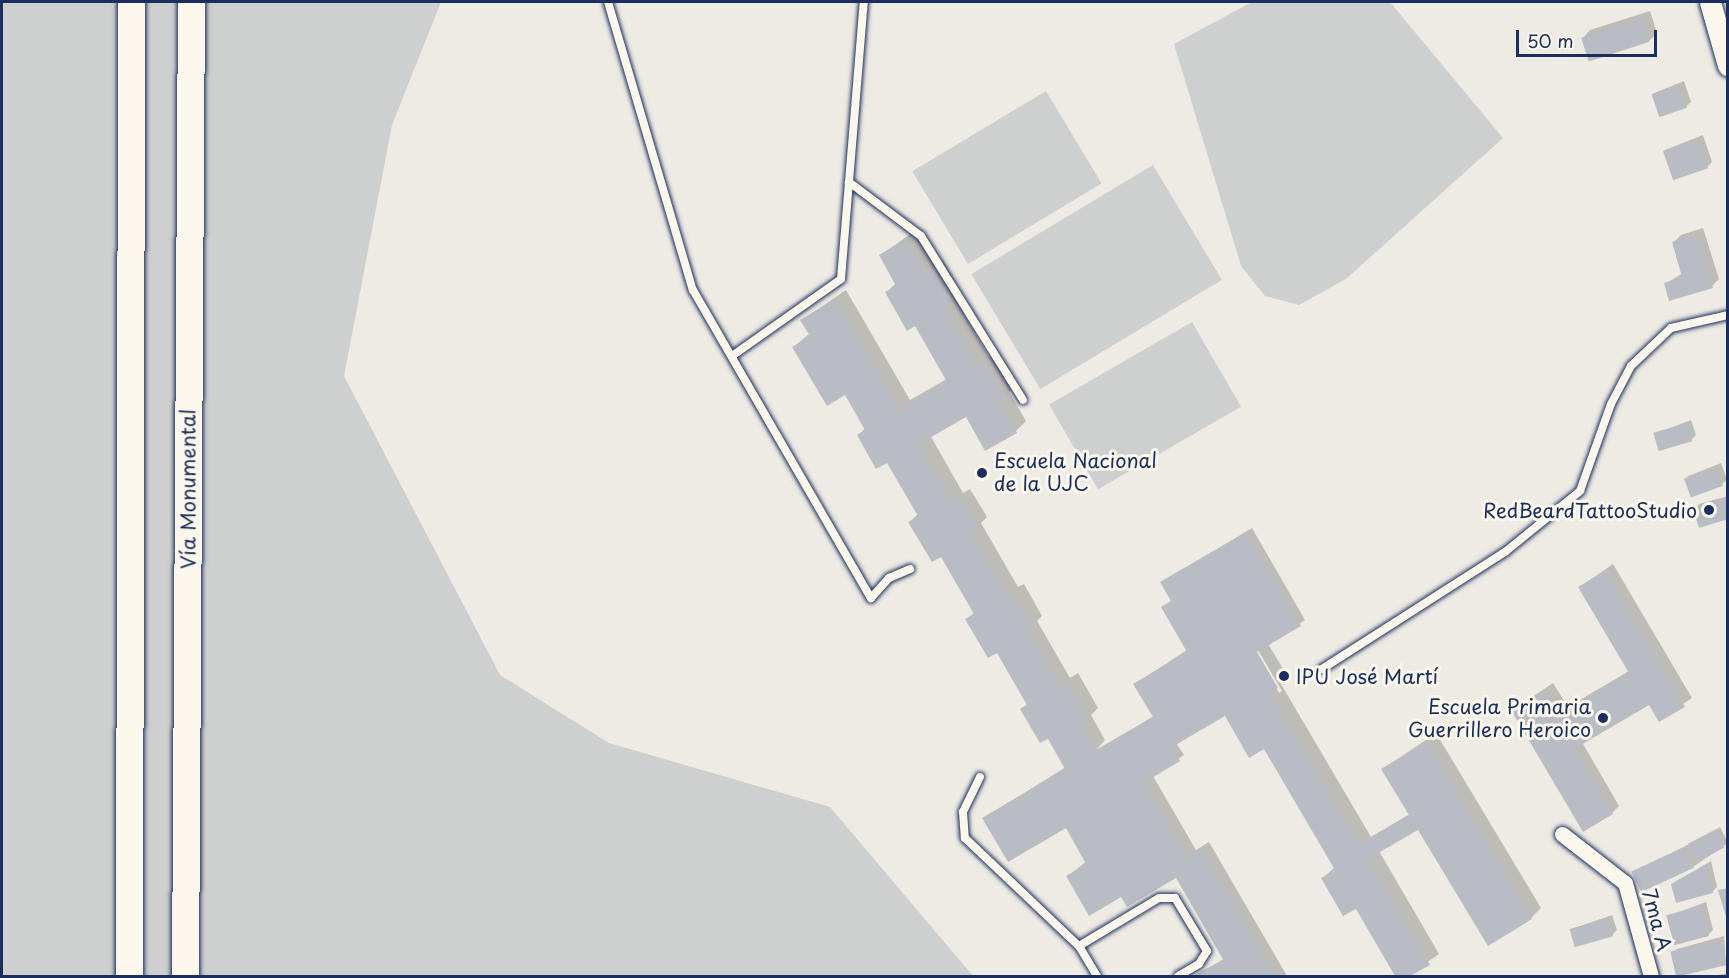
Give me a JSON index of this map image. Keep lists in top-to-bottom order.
{
  "streets": {
    "highway": ["Vía Monumental"],
    "street": ["7ma A"]
  },
  "places": [
    "Escuela Nacional de la UJC",
    "RedBeardTattooStudio",
    "IPU José Martí",
    "Escuela Primaria Guerrillero Heroico"
  ],
  "scale_bar": "50 m"
}
